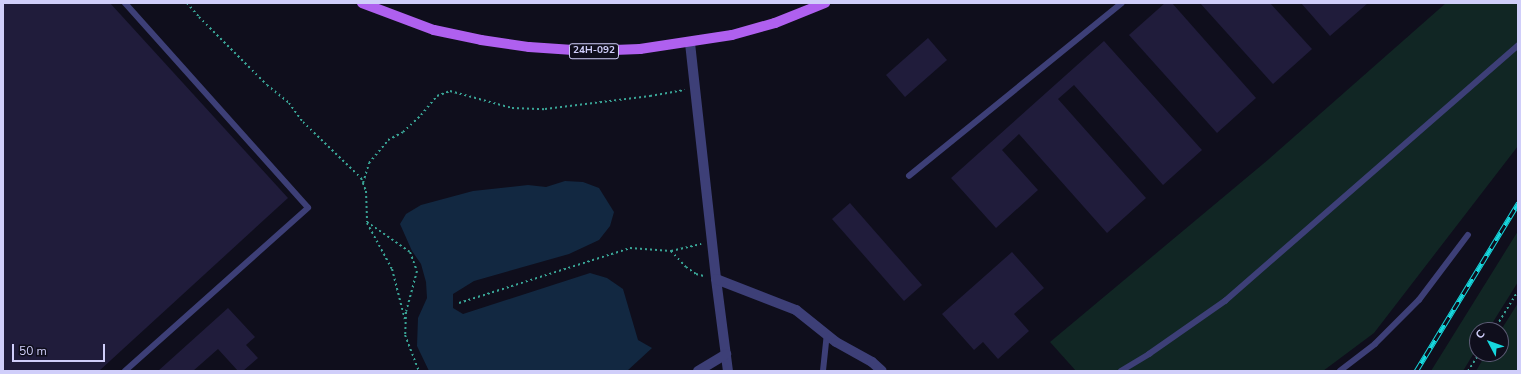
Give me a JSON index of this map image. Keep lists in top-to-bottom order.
{
  "streets": {
    "main road": ["24Н-092"]
  },
  "scale_bar": "50 m",
  "north": "top left"
}
